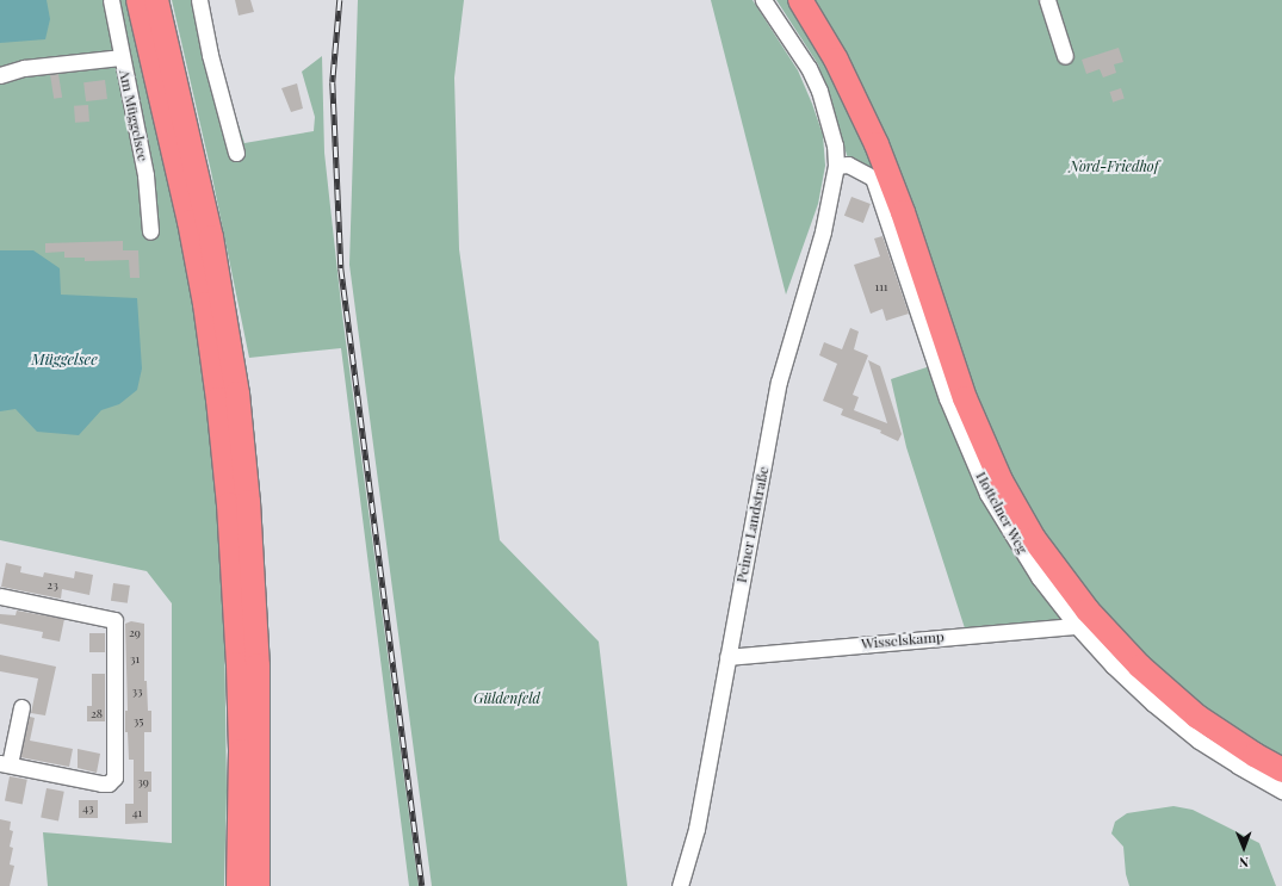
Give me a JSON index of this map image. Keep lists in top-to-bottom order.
{
  "streets": {
    "street": [
      "Am Müggelsee",
      "Hottelner Weg",
      "Peiner Landstraße",
      "Wisselskamp"
    ]
  },
  "crossings": [
    ["Hottelner Weg", "Peiner Landstraße"],
    ["Hottelner Weg", "Wisselskamp"],
    ["Peiner Landstraße", "Wisselskamp"]
  ],
  "water": ["Müggelsee"],
  "parks": ["Nord-Friedhof", "Güldenfeld"],
  "house_numbers": [
    "111",
    "23",
    "29",
    "31",
    "33",
    "28",
    "35",
    "39",
    "43",
    "41"
  ],
  "north": "bottom"
}
